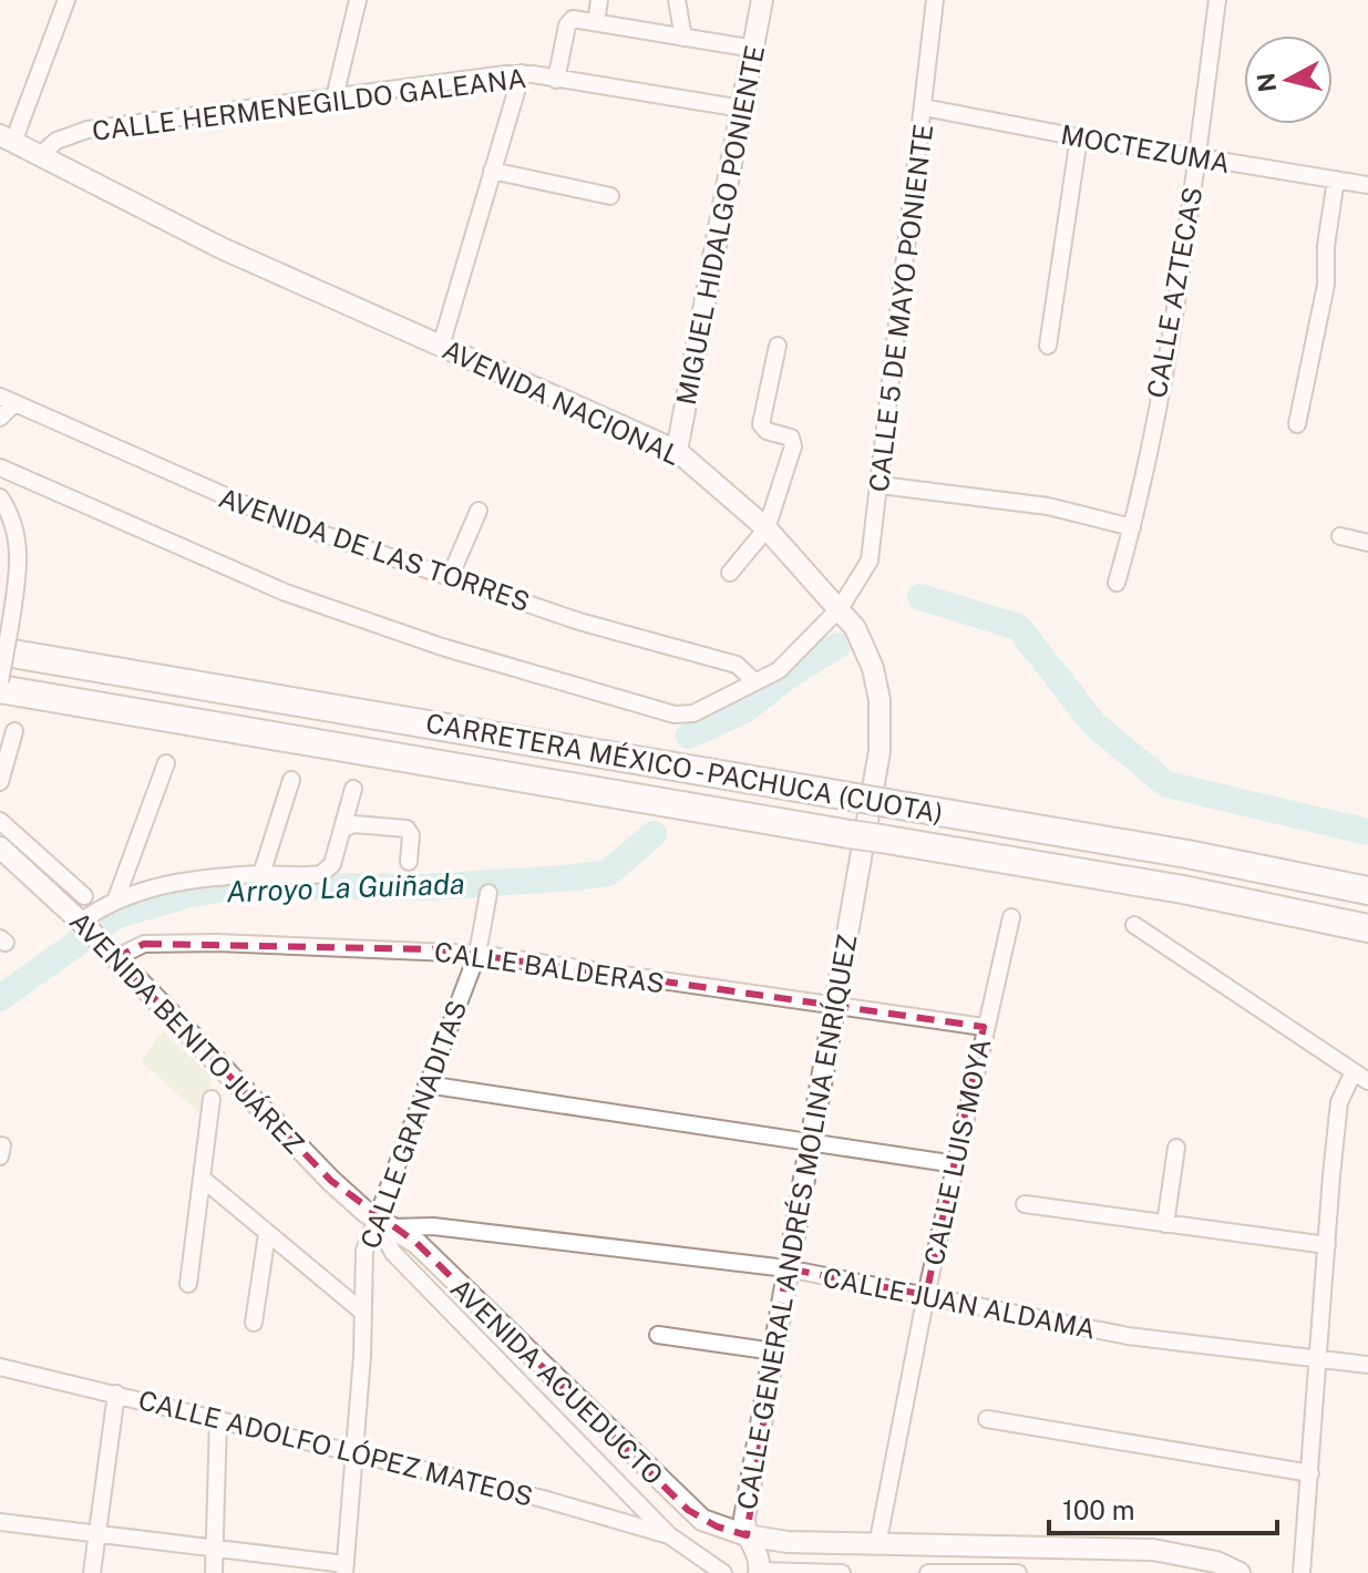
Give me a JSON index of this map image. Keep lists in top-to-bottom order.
{
  "streets": {
    "highway": ["CARRETERA MÉXICO - PACHUCA (CUOTA)"],
    "main road": [
      "MIGUEL HIDALGO PONIENTE",
      "AVENIDA NACIONAL",
      "AVENIDA BENITO JUÁREZ",
      "CALLE GENERAL ANDRÉS MOLINA ENRÍQUEZ",
      "AVENIDA ACUEDUCTO"
    ],
    "street": [
      "CALLE HERMENEGILDO GALEANA",
      "MOCTEZUMA",
      "CALLE AZTECAS",
      "CALLE 5 DE MAYO PONIENTE",
      "AVENIDA DE LAS TORRES",
      "CALLE BALDERAS",
      "CALLE GRANADITAS",
      "CALLE LUIS MOYA",
      "CALLE JUAN ALDAMA",
      "CALLE ADOLFO LÓPEZ MATEOS"
    ]
  },
  "crossings": [
    ["CALLE HERMENEGILDO GALEANA", "MIGUEL HIDALGO PONIENTE"],
    ["CALLE HERMENEGILDO GALEANA", "AVENIDA NACIONAL"],
    ["MOCTEZUMA", "CALLE AZTECAS"],
    ["MOCTEZUMA", "CALLE 5 DE MAYO PONIENTE"],
    ["MIGUEL HIDALGO PONIENTE", "AVENIDA NACIONAL"],
    ["CALLE 5 DE MAYO PONIENTE", "AVENIDA NACIONAL"],
    ["AVENIDA NACIONAL", "CALLE GENERAL ANDRÉS MOLINA ENRÍQUEZ"],
    ["CALLE BALDERAS", "AVENIDA BENITO JUÁREZ"],
    ["CALLE BALDERAS", "CALLE GRANADITAS"],
    ["CALLE BALDERAS", "CALLE LUIS MOYA"],
    ["CALLE BALDERAS", "CALLE GENERAL ANDRÉS MOLINA ENRÍQUEZ"],
    ["AVENIDA BENITO JUÁREZ", "CALLE GRANADITAS"],
    ["AVENIDA BENITO JUÁREZ", "CALLE JUAN ALDAMA"],
    ["AVENIDA BENITO JUÁREZ", "AVENIDA ACUEDUCTO"],
    ["CALLE GRANADITAS", "CALLE JUAN ALDAMA"],
    ["CALLE GRANADITAS", "AVENIDA ACUEDUCTO"],
    ["CALLE GRANADITAS", "CALLE ADOLFO LÓPEZ MATEOS"],
    ["CALLE LUIS MOYA", "CALLE JUAN ALDAMA"],
    ["CALLE LUIS MOYA", "AVENIDA ACUEDUCTO"],
    ["CALLE GENERAL ANDRÉS MOLINA ENRÍQUEZ", "CALLE JUAN ALDAMA"],
    ["CALLE GENERAL ANDRÉS MOLINA ENRÍQUEZ", "AVENIDA ACUEDUCTO"],
    ["CALLE JUAN ALDAMA", "AVENIDA ACUEDUCTO"]
  ],
  "water": ["Arroyo La Guiñada"],
  "scale_bar": "100 m",
  "north": "left"
}
